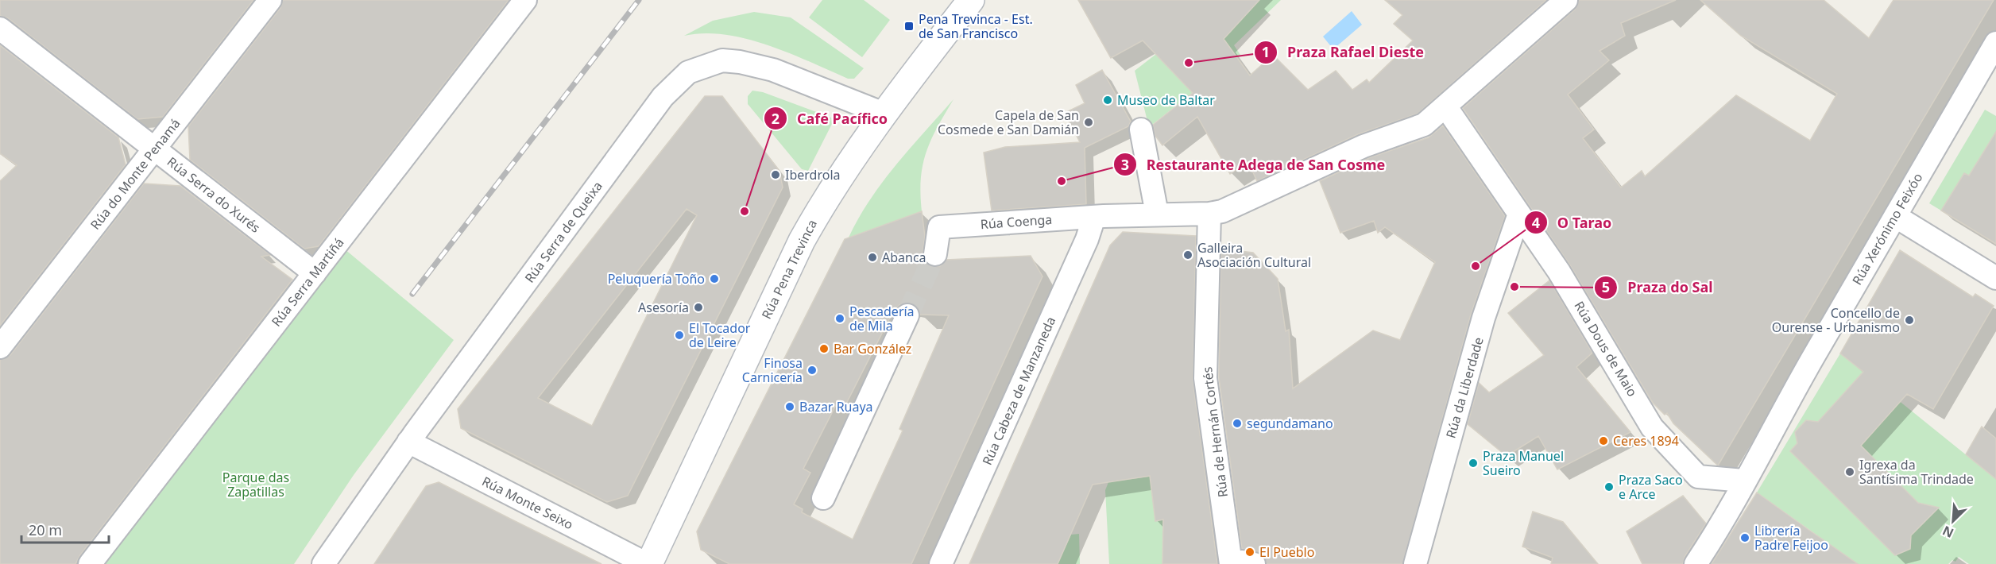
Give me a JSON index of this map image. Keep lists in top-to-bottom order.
{
  "streets": {
    "street": [
      "Rúa do Monte Penamá",
      "Rúa Serra do Xurés",
      "Rúa Coenga",
      "Rúa Xerónimo Feixóo",
      "Rúa Serra de Queixa",
      "Rúa Pena Trevinca",
      "Rúa Serra Martiñá",
      "Rúa Dous de Maio",
      "Rúa da Liberdade",
      "Rúa Cabeza de Manzaneda",
      "Rúa de Hernán Cortés",
      "Rúa Monte Seixo"
    ]
  },
  "crossings": [
    ["Rúa do Monte Penamá", "Rúa Serra do Xurés"],
    ["Rúa Serra do Xurés", "Rúa Serra Martiñá"],
    ["Rúa Coenga", "Rúa Dous de Maio"],
    ["Rúa Coenga", "Rúa Cabeza de Manzaneda"],
    ["Rúa Coenga", "Rúa de Hernán Cortés"],
    ["Rúa Xerónimo Feixóo", "Rúa Dous de Maio"],
    ["Rúa Serra de Queixa", "Rúa Pena Trevinca"],
    ["Rúa Serra de Queixa", "Rúa Monte Seixo"],
    ["Rúa Pena Trevinca", "Rúa Monte Seixo"],
    ["Rúa Dous de Maio", "Rúa da Liberdade"]
  ],
  "parks": ["Parque das Zapatillas"],
  "places": {
    "transit": ["Pena Trevinca - Est. de San Francisco"],
    "other": [
      "Praza Rafael Dieste",
      "Museo de Baltar",
      "Capela de San Cosmede e San Damián",
      "Iberdrola",
      "Restaurante Adega de San Cosme",
      "Café Pacífico",
      "Galleira Asociación Cultural",
      "Abanca",
      "O Tarao",
      "Peluquería Toño",
      "Praza do Sal",
      "Asesoría",
      "Pescadería de Mila",
      "Concello de Ourense - Urbanismo",
      "El Tocador de Leire",
      "Bar González",
      "Finosa Carnicería",
      "Bazar Ruaya",
      "segundamano",
      "Ceres 1894",
      "Praza Manuel Sueiro",
      "Igrexa da Santísima Trindade",
      "Praza Saco e Arce",
      "Librería Padre Feijoo",
      "El Pueblo"
    ]
  },
  "scale_bar": "20 m",
  "north": "bottom left"
}
